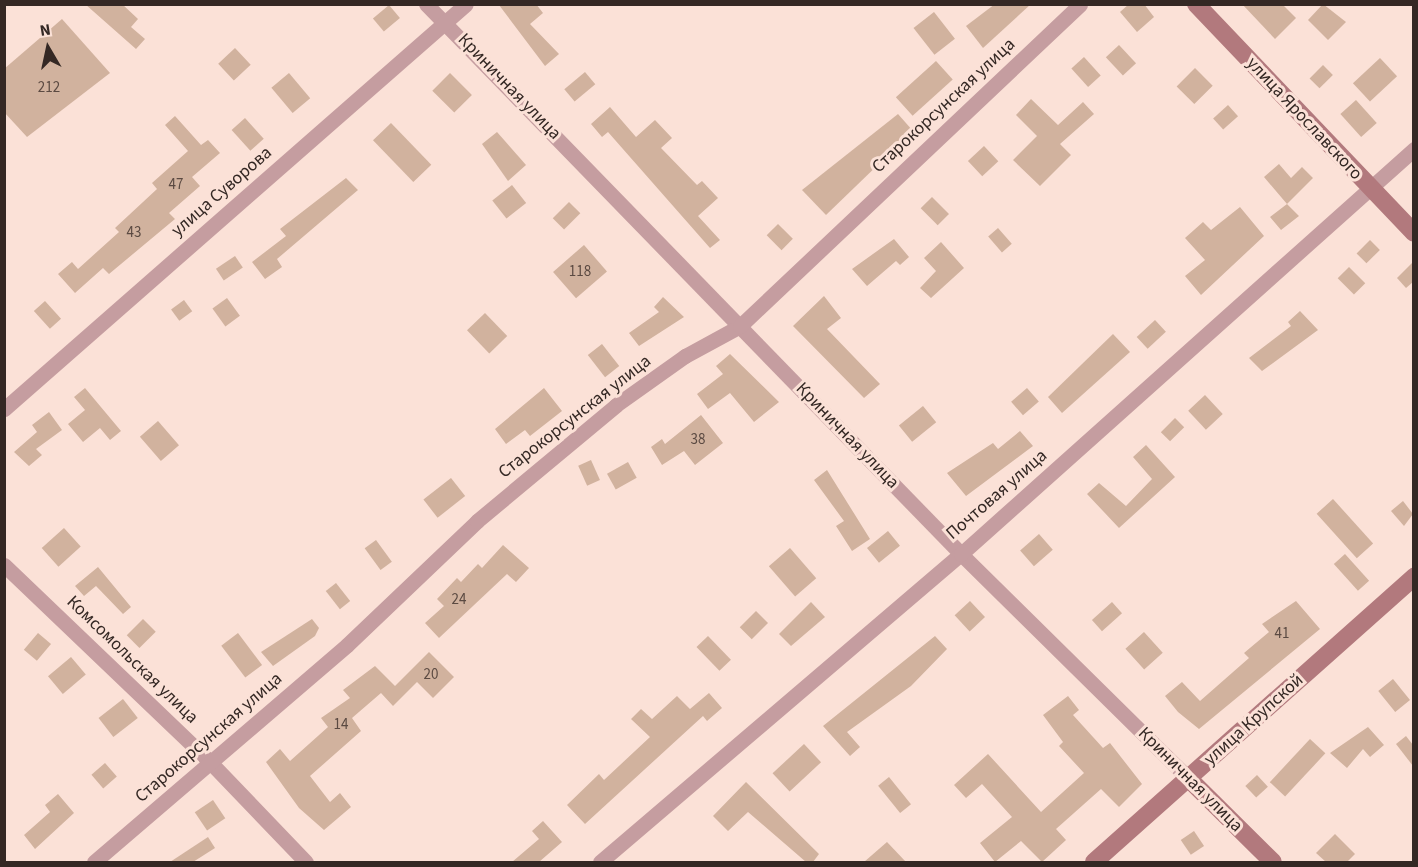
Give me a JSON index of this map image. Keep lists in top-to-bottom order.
{
  "streets": {
    "street": [
      "Криничная улица",
      "Старокорсунская улица",
      "улица Ярославского",
      "улица Суворова",
      "Почтовая улица",
      "Комсомольская улица",
      "улица Крупской"
    ]
  },
  "crossings": [
    ["Криничная улица", "Старокорсунская улица"],
    ["Криничная улица", "улица Суворова"],
    ["Криничная улица", "Почтовая улица"],
    ["Криничная улица", "улица Крупской"],
    ["Старокорсунская улица", "Комсомольская улица"],
    ["улица Ярославского", "Почтовая улица"]
  ],
  "house_numbers": [
    "212",
    "47",
    "43",
    "118",
    "38",
    "24",
    "41",
    "20",
    "14"
  ],
  "north": "top"
}
